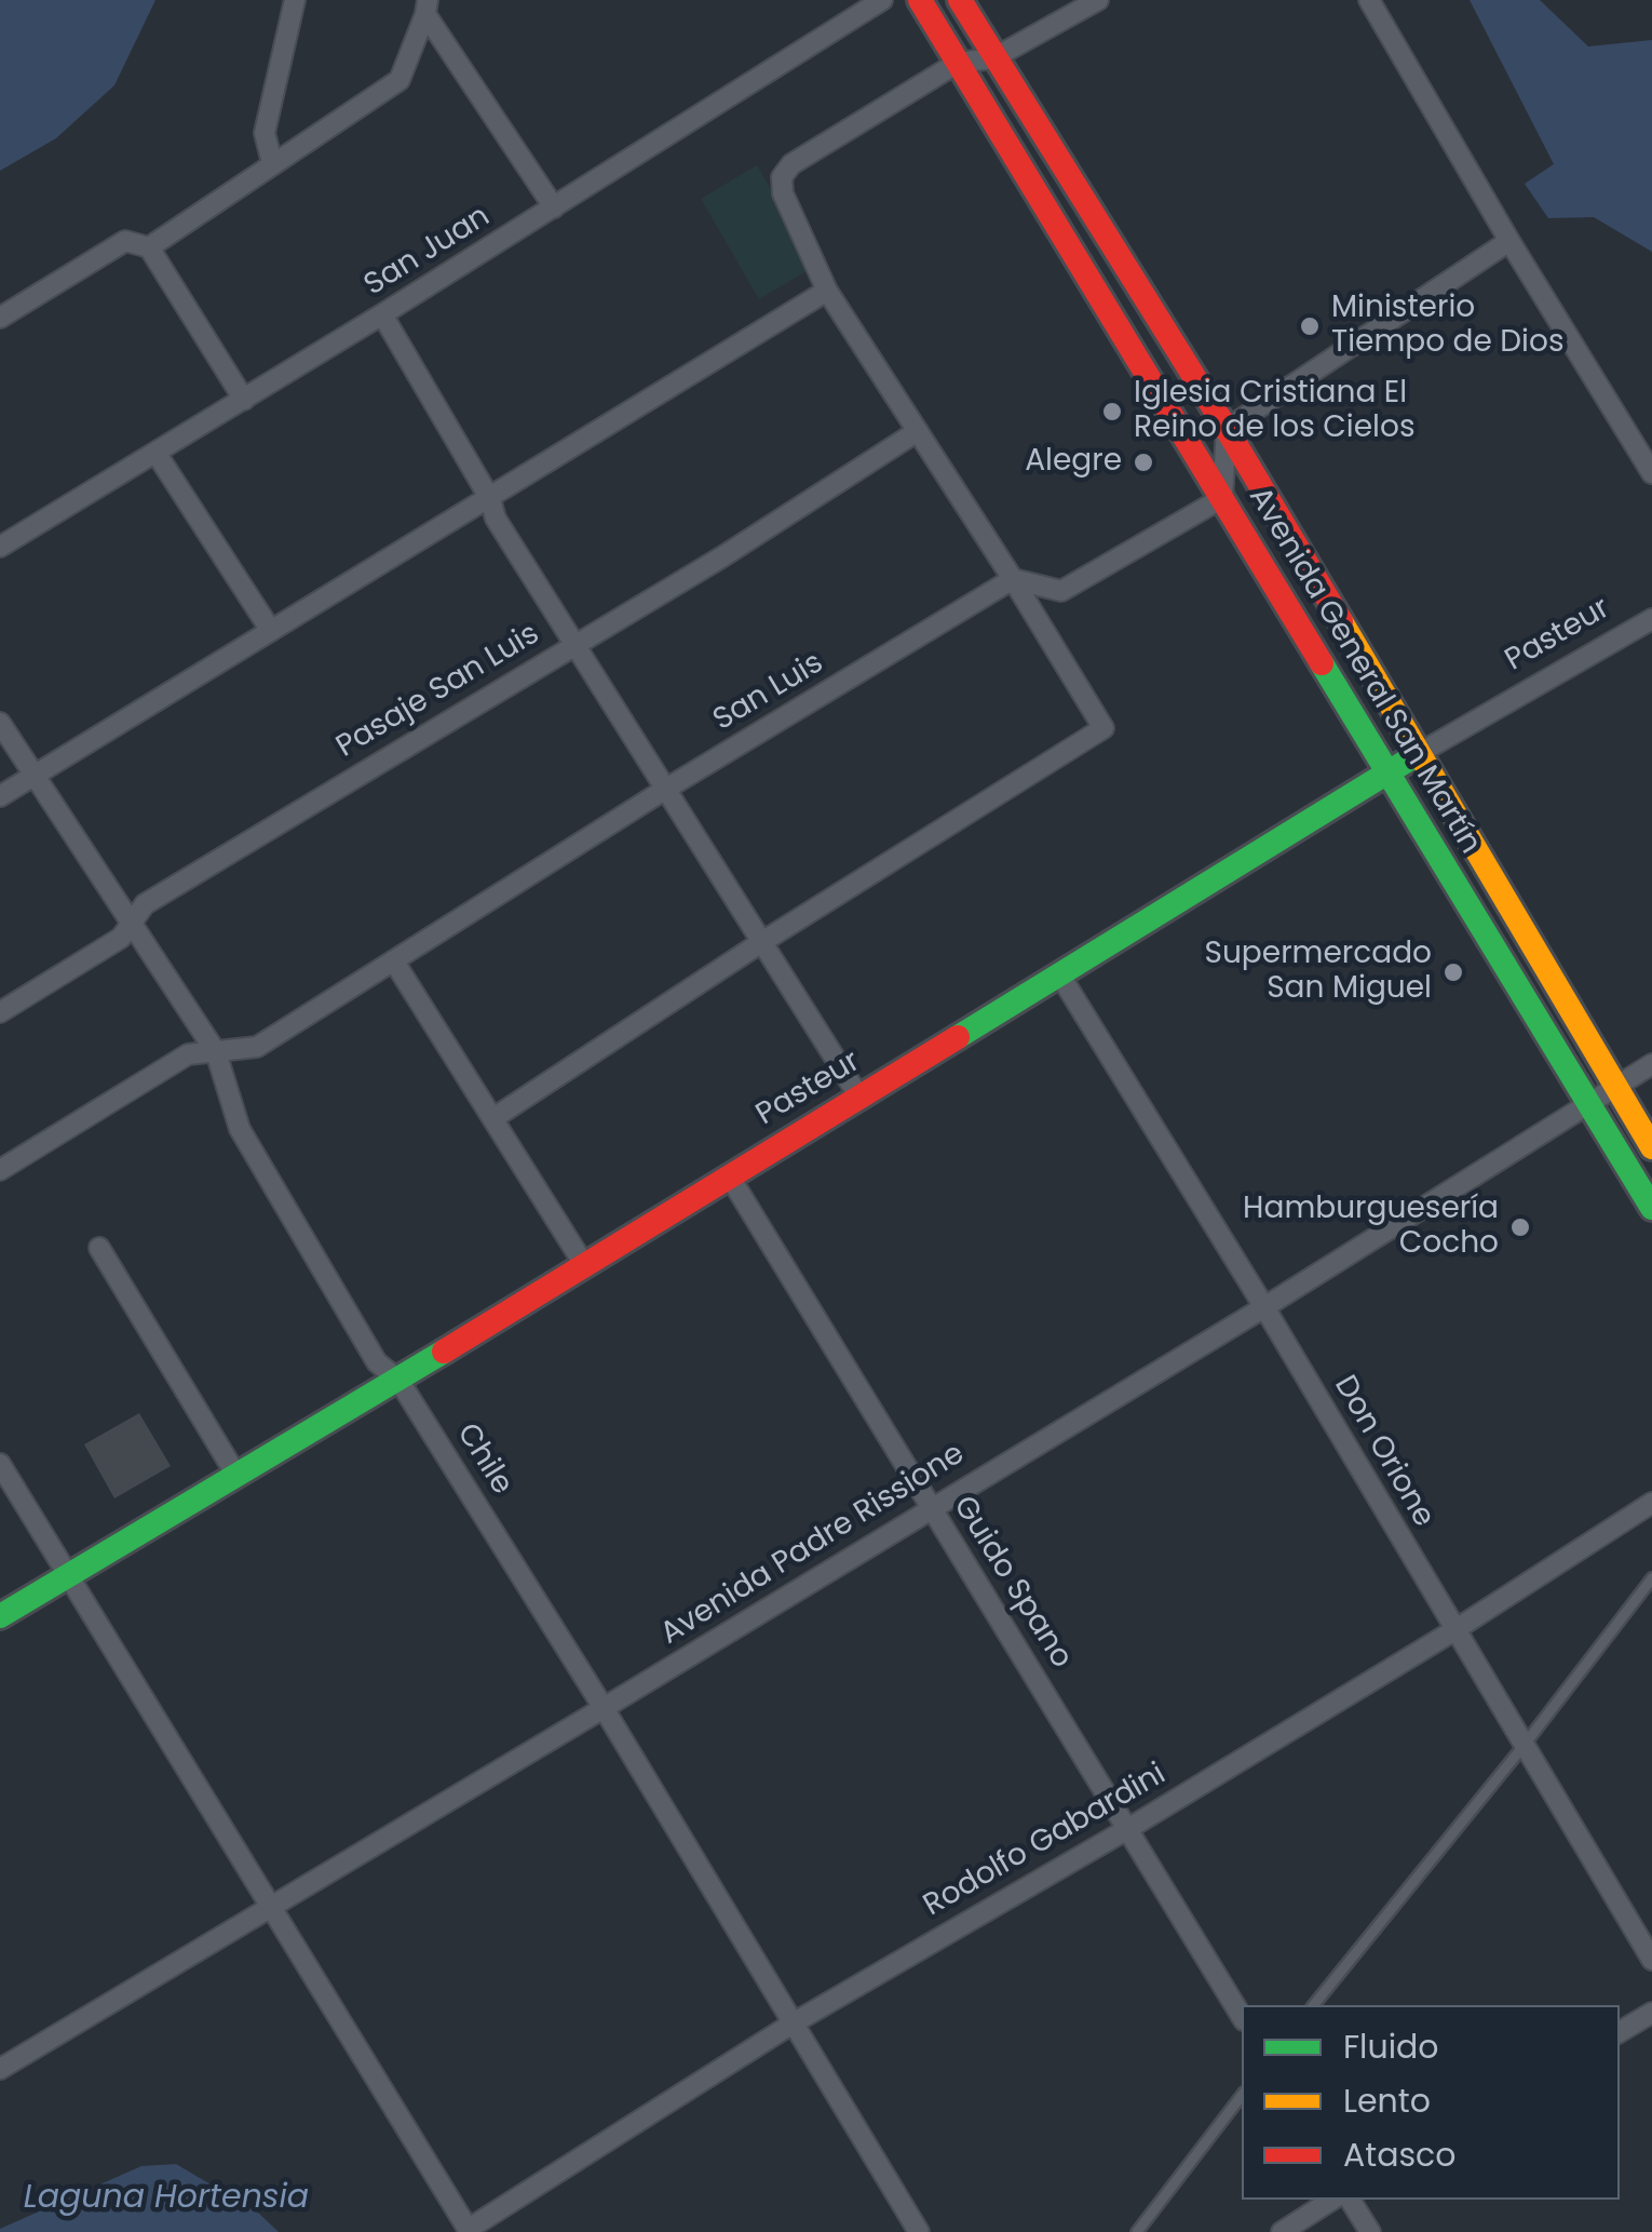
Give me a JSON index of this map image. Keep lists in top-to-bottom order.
{
  "streets": {
    "main road": ["Pasteur", "Avenida General San Martín"],
    "street": [
      "San Juan",
      "Pasaje San Luis",
      "San Luis",
      "Don Orione",
      "Chile",
      "Avenida Padre Rissione",
      "Guido Spano",
      "Rodolfo Gabardini"
    ]
  },
  "crossings": [
    ["Pasteur", "Avenida General San Martín"],
    ["Pasteur", "Don Orione"],
    ["Pasteur", "Chile"],
    ["Pasteur", "Guido Spano"],
    ["Avenida General San Martín", "Avenida Padre Rissione"],
    ["Pasaje San Luis", "Chile"],
    ["San Luis", "Chile"],
    ["Don Orione", "Avenida Padre Rissione"],
    ["Don Orione", "Rodolfo Gabardini"],
    ["Chile", "Avenida Padre Rissione"],
    ["Chile", "Rodolfo Gabardini"],
    ["Avenida Padre Rissione", "Guido Spano"],
    ["Guido Spano", "Rodolfo Gabardini"]
  ],
  "water": ["Laguna Hortensia"],
  "places": [
    "Ministerio Tiempo de Dios",
    "Iglesia Cristiana El Reino de los Cielos",
    "Alegre",
    "Supermercado San Miguel",
    "Hamburguesería Cocho"
  ],
  "legend": ["Fluido", "Lento", "Atasco"]
}
